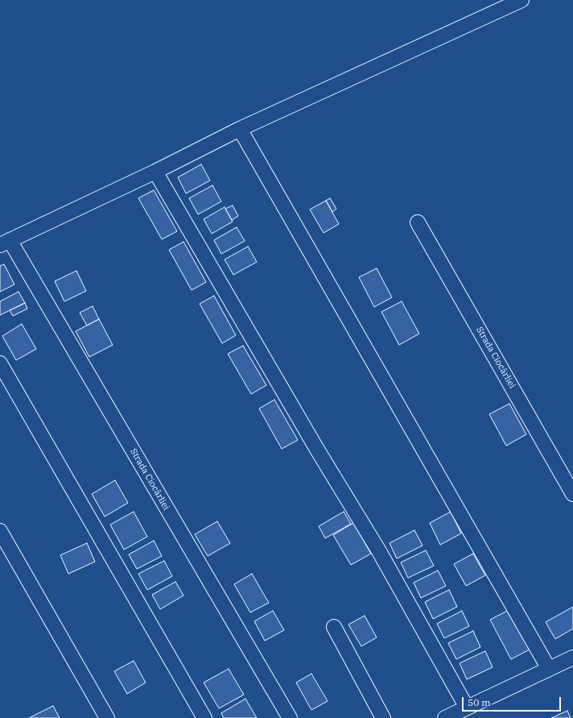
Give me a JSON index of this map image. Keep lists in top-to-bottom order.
{
  "streets": {
    "street": ["Strada Ciocârliei"]
  },
  "scale_bar": "50 m"
}
